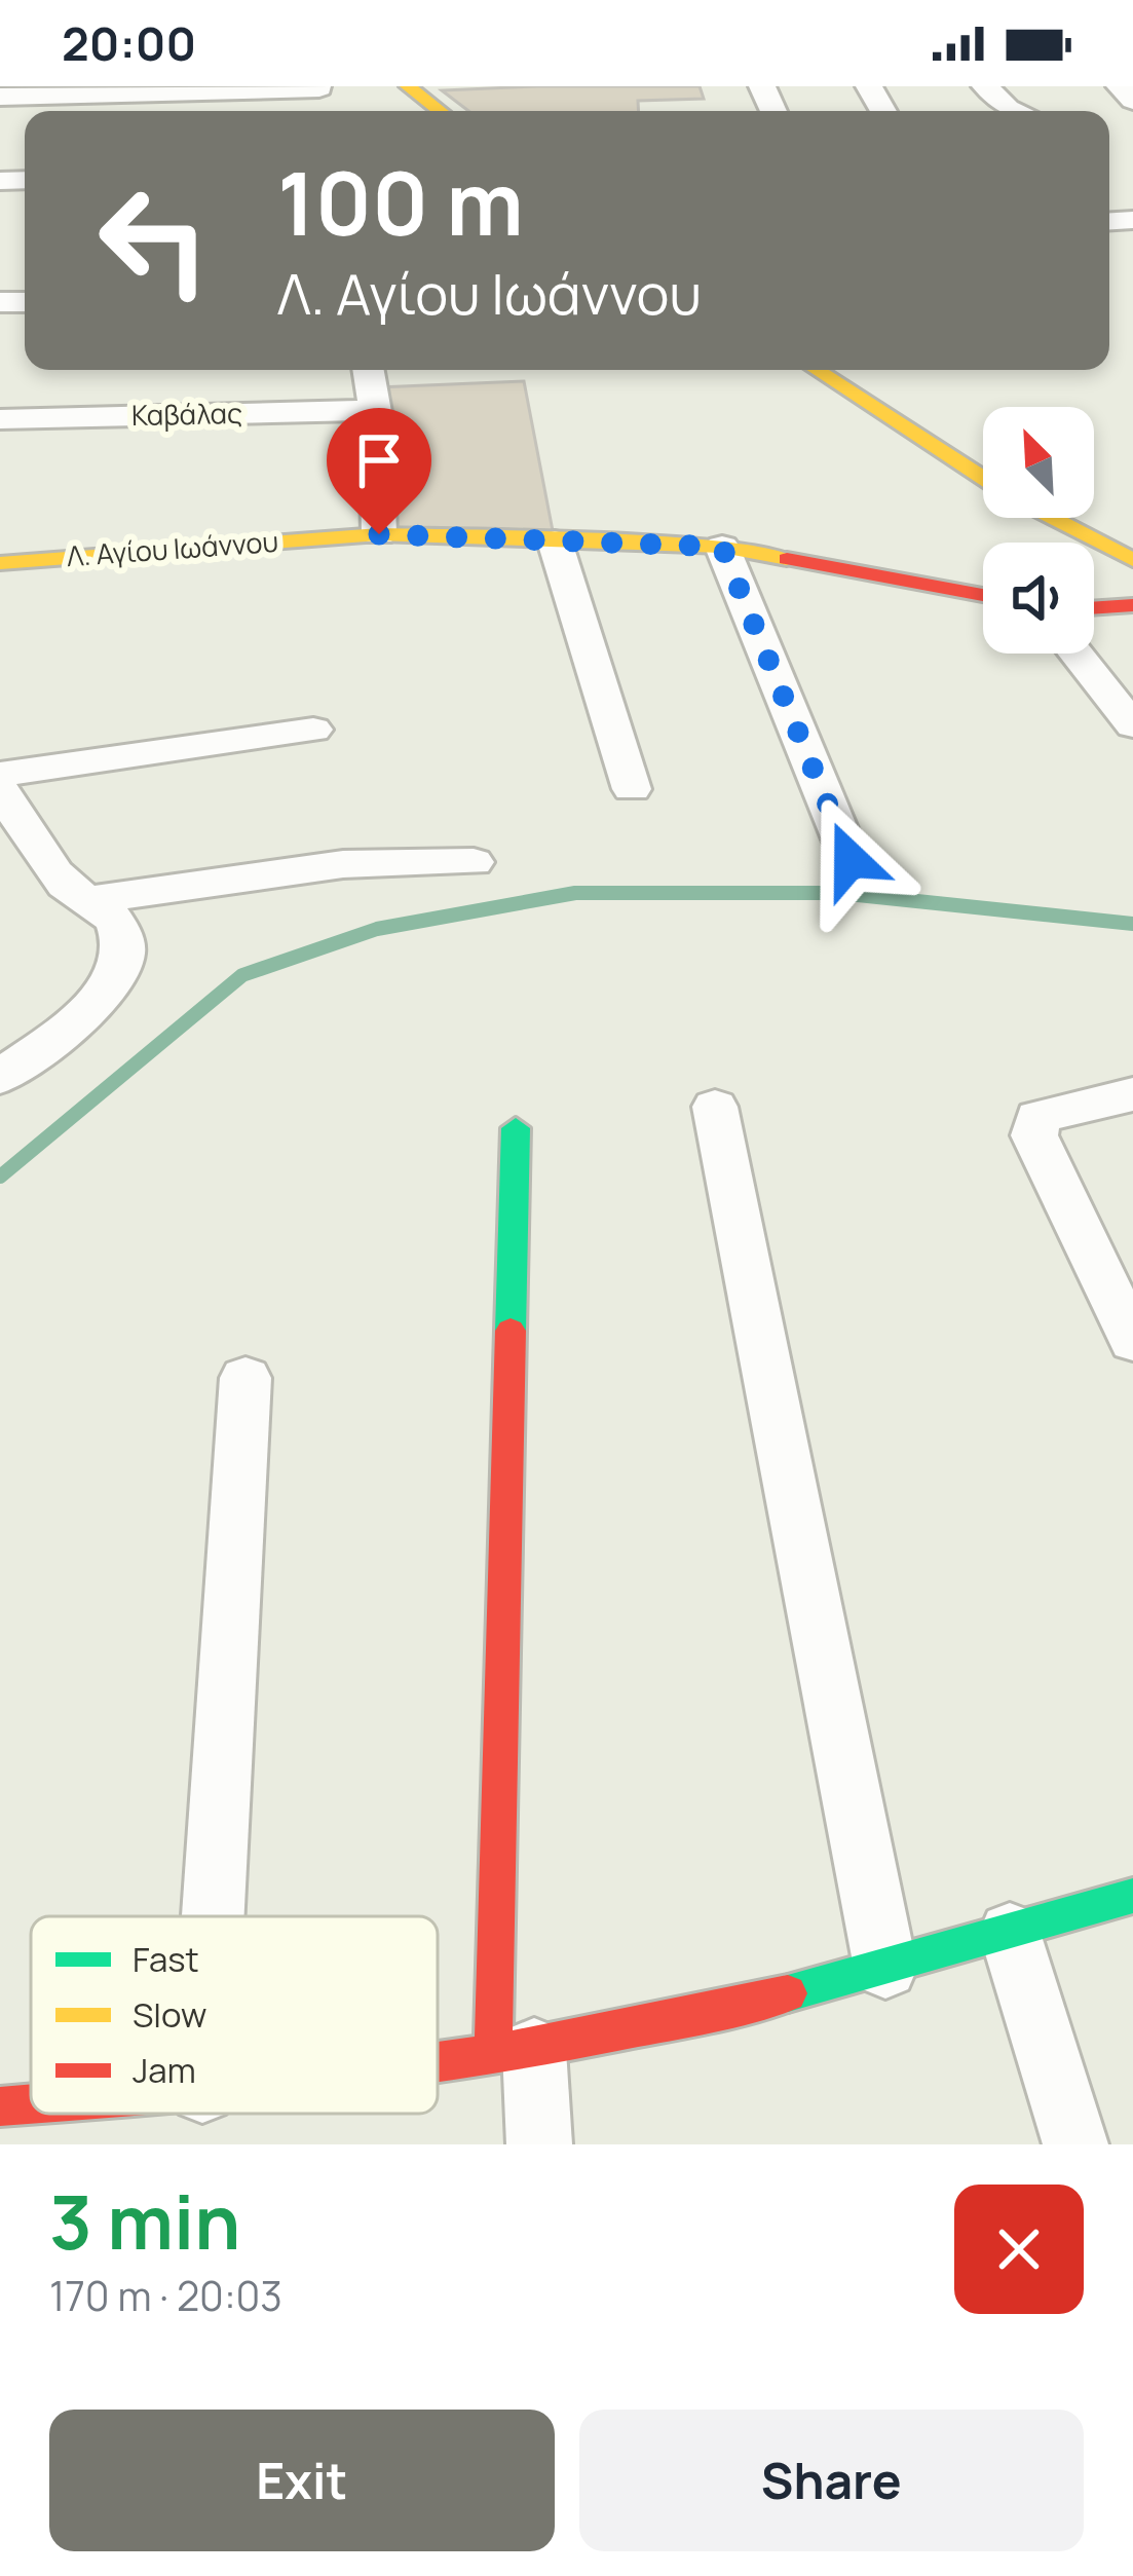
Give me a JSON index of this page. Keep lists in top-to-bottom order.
{
  "streets": {
    "street": ["Καβάλας", "Λ. Αγίου Ιωάννου"]
  },
  "legend": ["Fast", "Slow", "Jam"],
  "north": "top left",
  "page": {
    "status": "20:00",
    "turn": ["100 m", "Λ. Αγίου Ιωάννου"],
    "heading": ["3 min", "170 m · 20:03"],
    "buttons": ["Exit", "Share"]
  }
}
